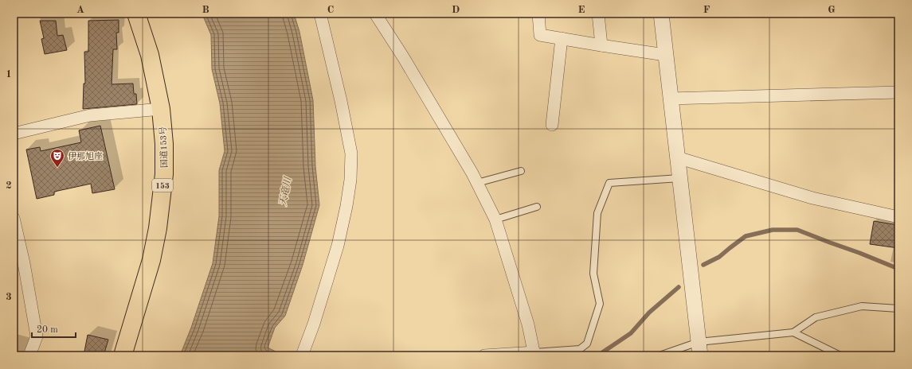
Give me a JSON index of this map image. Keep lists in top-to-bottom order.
{
  "streets": {
    "highway": ["国道153号", "153"]
  },
  "water": ["天竜川"],
  "places": {
    "theatre": ["伊那旭座"]
  },
  "scale_bar": "20 m",
  "grid": {
    "columns": [
      "A",
      "B",
      "C",
      "D",
      "E",
      "F",
      "G"
    ],
    "rows": ["1", "2", "3"]
  }
}
